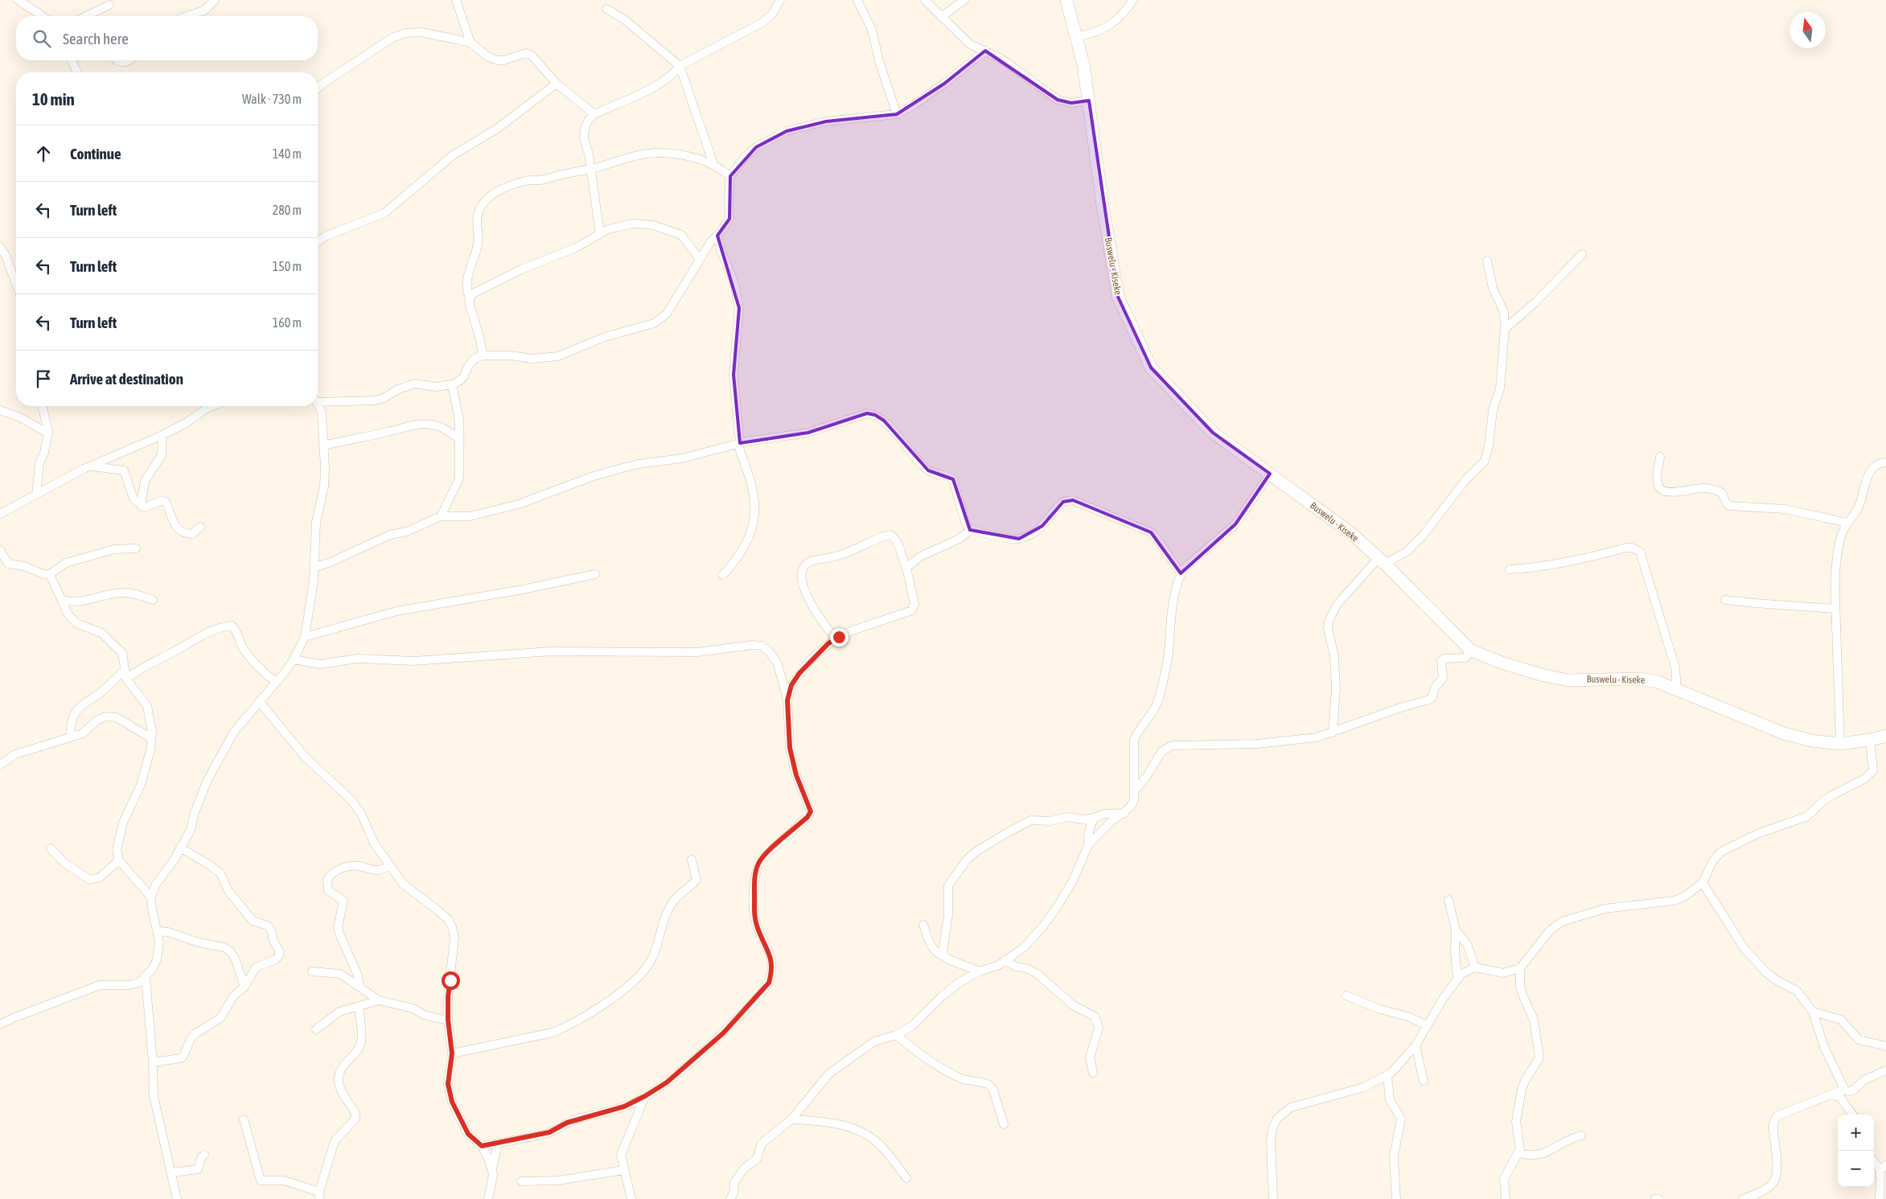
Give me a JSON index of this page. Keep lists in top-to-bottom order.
{
  "streets": {
    "main road": ["Buswelu - Kiseke"]
  },
  "north": "top",
  "page": {
    "search": "Search here",
    "heading": ["10 min", "Walk · 730 m"],
    "list": [
      ["Continue", "140 m"],
      ["Turn left", "280 m"],
      ["Turn left", "150 m"],
      ["Turn left", "160 m"],
      "Arrive at destination"
    ],
    "map_buttons": ["+", "−"]
  }
}
